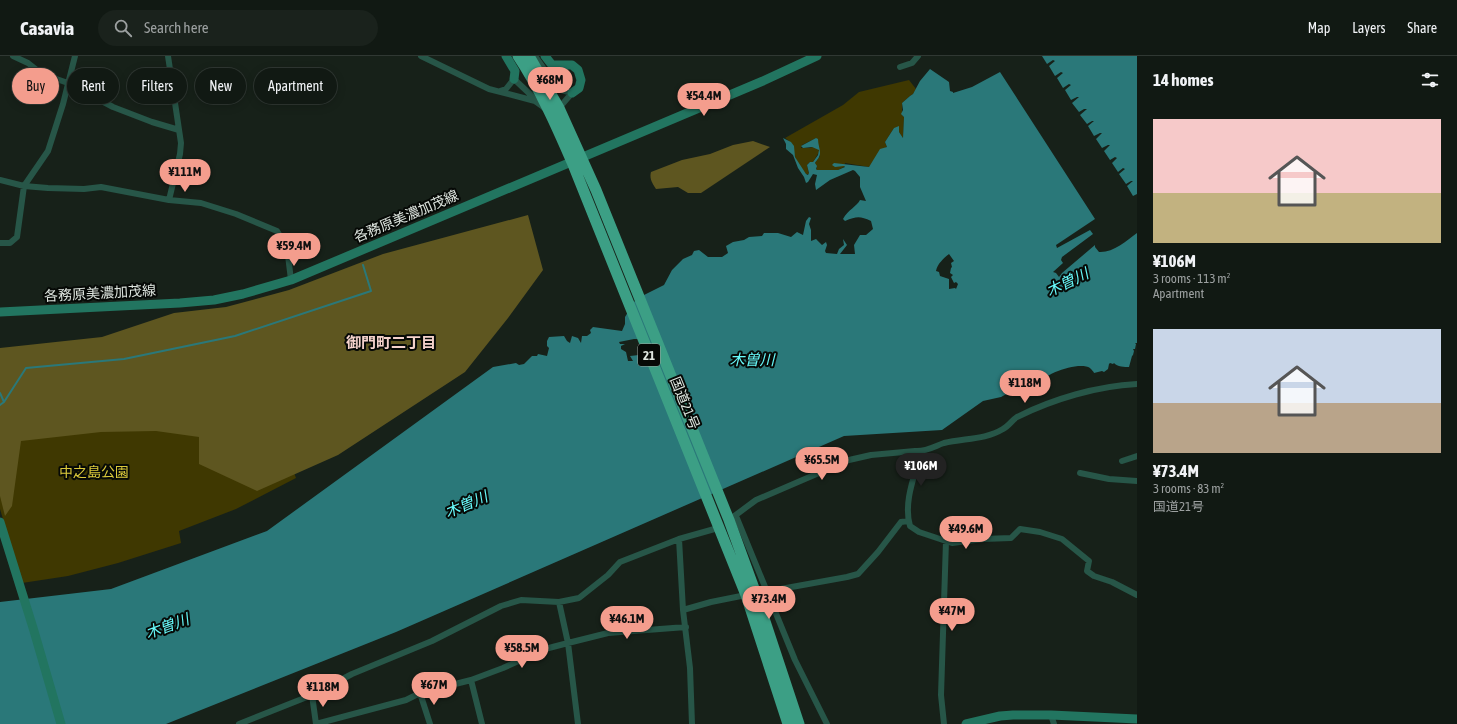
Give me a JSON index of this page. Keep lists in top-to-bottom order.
{
  "streets": {
    "highway": ["21", "国道21号"],
    "main road": ["各務原美濃加茂線"]
  },
  "crossings": [
    ["各務原美濃加茂線", "国道21号"]
  ],
  "districts": ["御門町二丁目"],
  "water": ["木曽川"],
  "parks": ["中之島公園"],
  "page": {
    "header": "Casavia",
    "search": "Search here",
    "nav": ["Map", "Layers", "Share"],
    "heading": "14 homes",
    "price": [
      "¥68M",
      "¥54.4M",
      "¥111M",
      "¥59.4M",
      "¥118M",
      "¥65.5M",
      "¥106M",
      "¥49.6M",
      "¥73.4M",
      "¥47M",
      "¥46.1M",
      "¥58.5M",
      "¥67M",
      "¥118M"
    ],
    "chip": [
      "Buy",
      "Rent",
      "Filters",
      "New",
      "Apartment"
    ],
    "list": [
      {
        "name": "¥106M",
        "note": "3 rooms · 113 m² · Apartment"
      },
      {
        "name": "¥73.4M",
        "note": "3 rooms · 83 m² · 国道21号"
      }
    ]
  }
}
